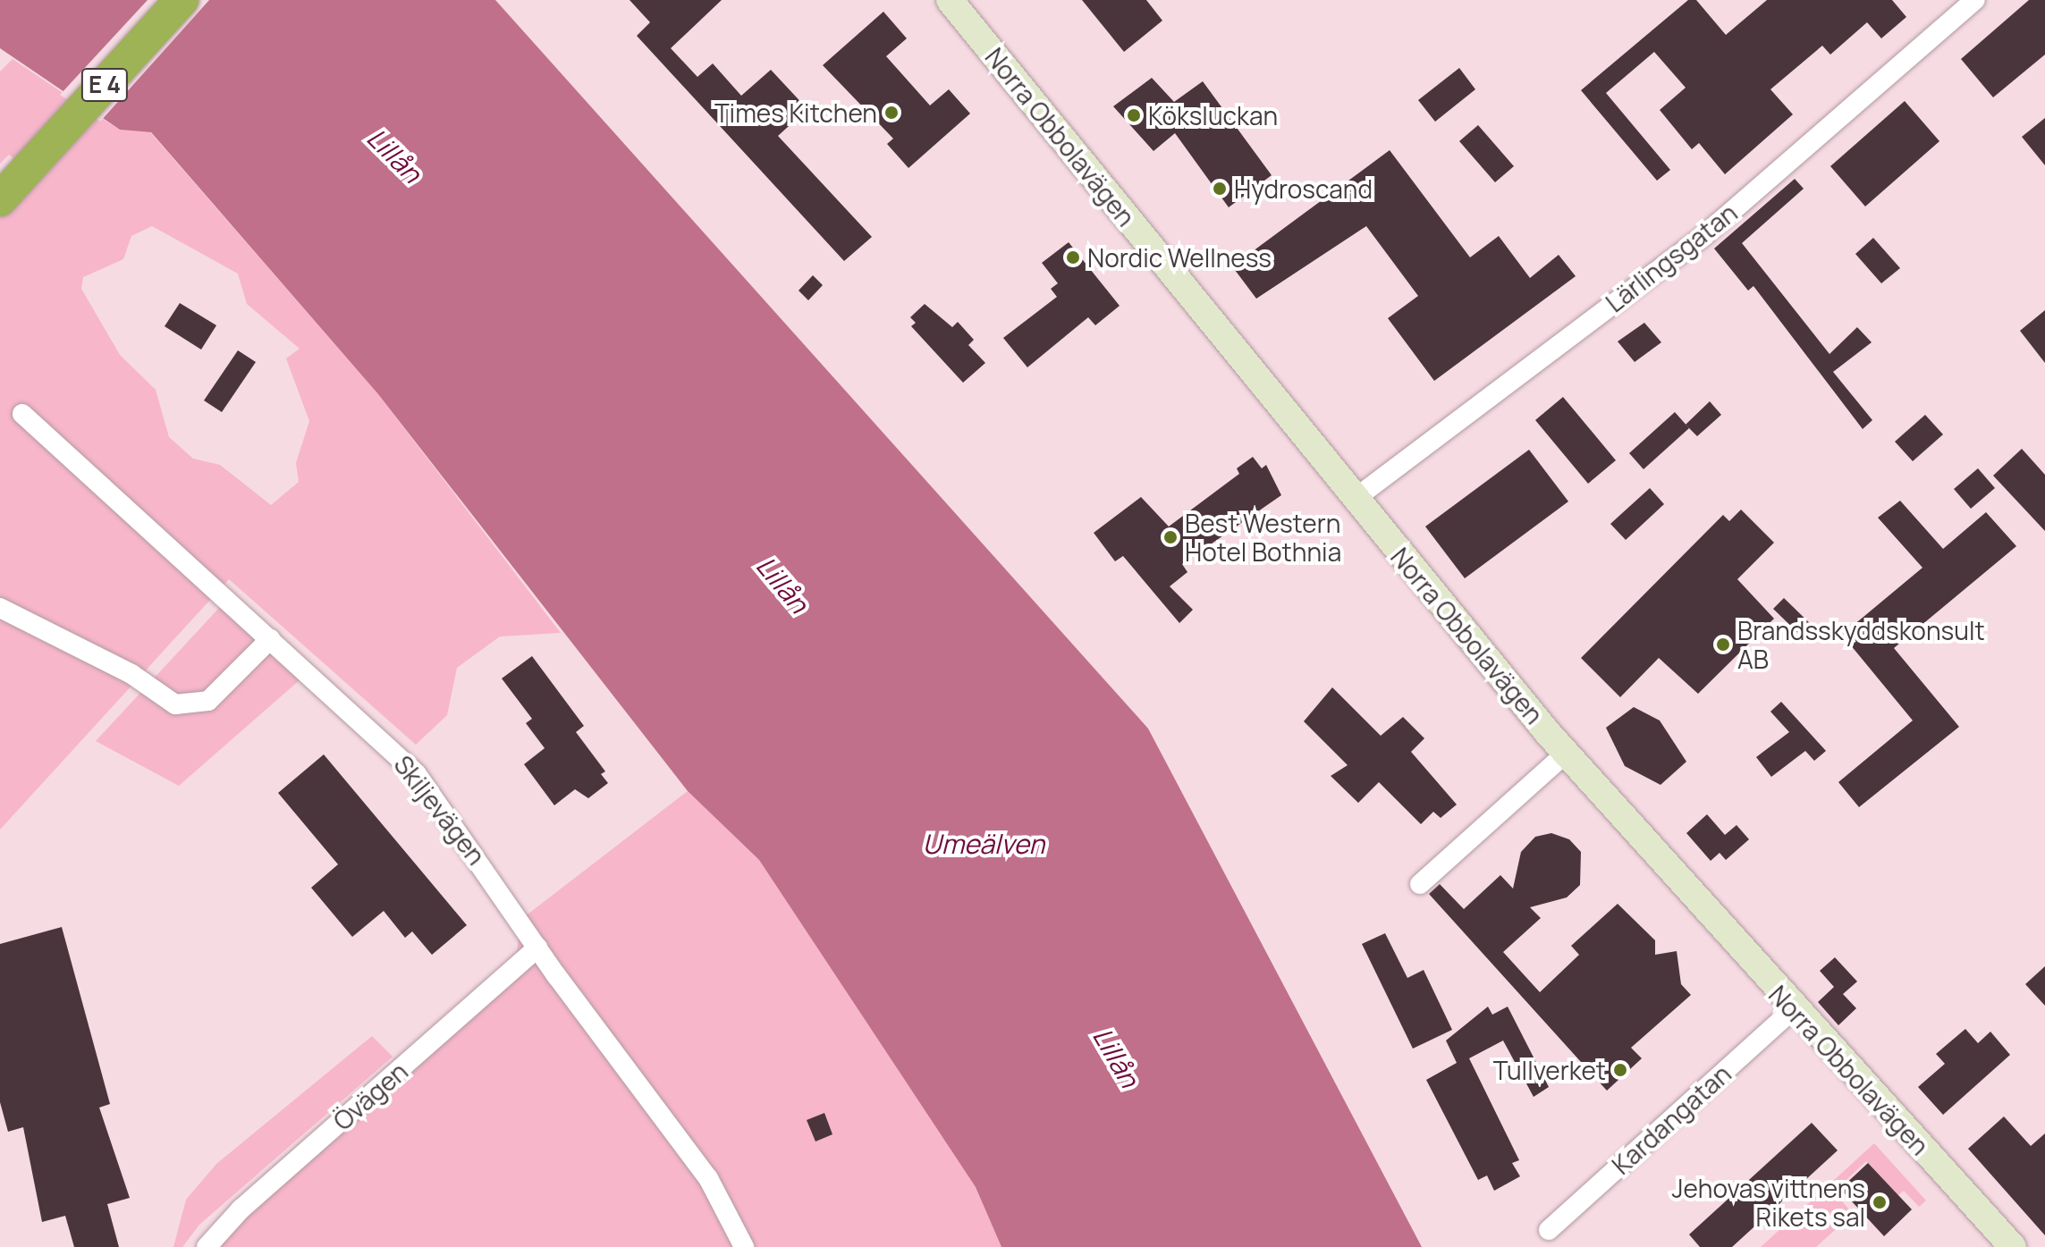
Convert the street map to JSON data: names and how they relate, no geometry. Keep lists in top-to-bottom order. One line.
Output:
{"streets":{"highway":["E 4"],"street":["Norra Obbolavägen","Lärlingsgatan","Skiljevägen","Övägen","Kardangatan"]},"crossings":[["Norra Obbolavägen","Lärlingsgatan"],["Norra Obbolavägen","Kardangatan"],["Skiljevägen","Övägen"]],"water":["Lillån","Umeälven"],"places":["Times Kitchen","Köksluckan","Hydroscand","Nordic Wellness","Best Western Hotel Bothnia","Brandsskyddskonsult AB","Tullverket","Jehovas vittnens Rikets sal"]}
